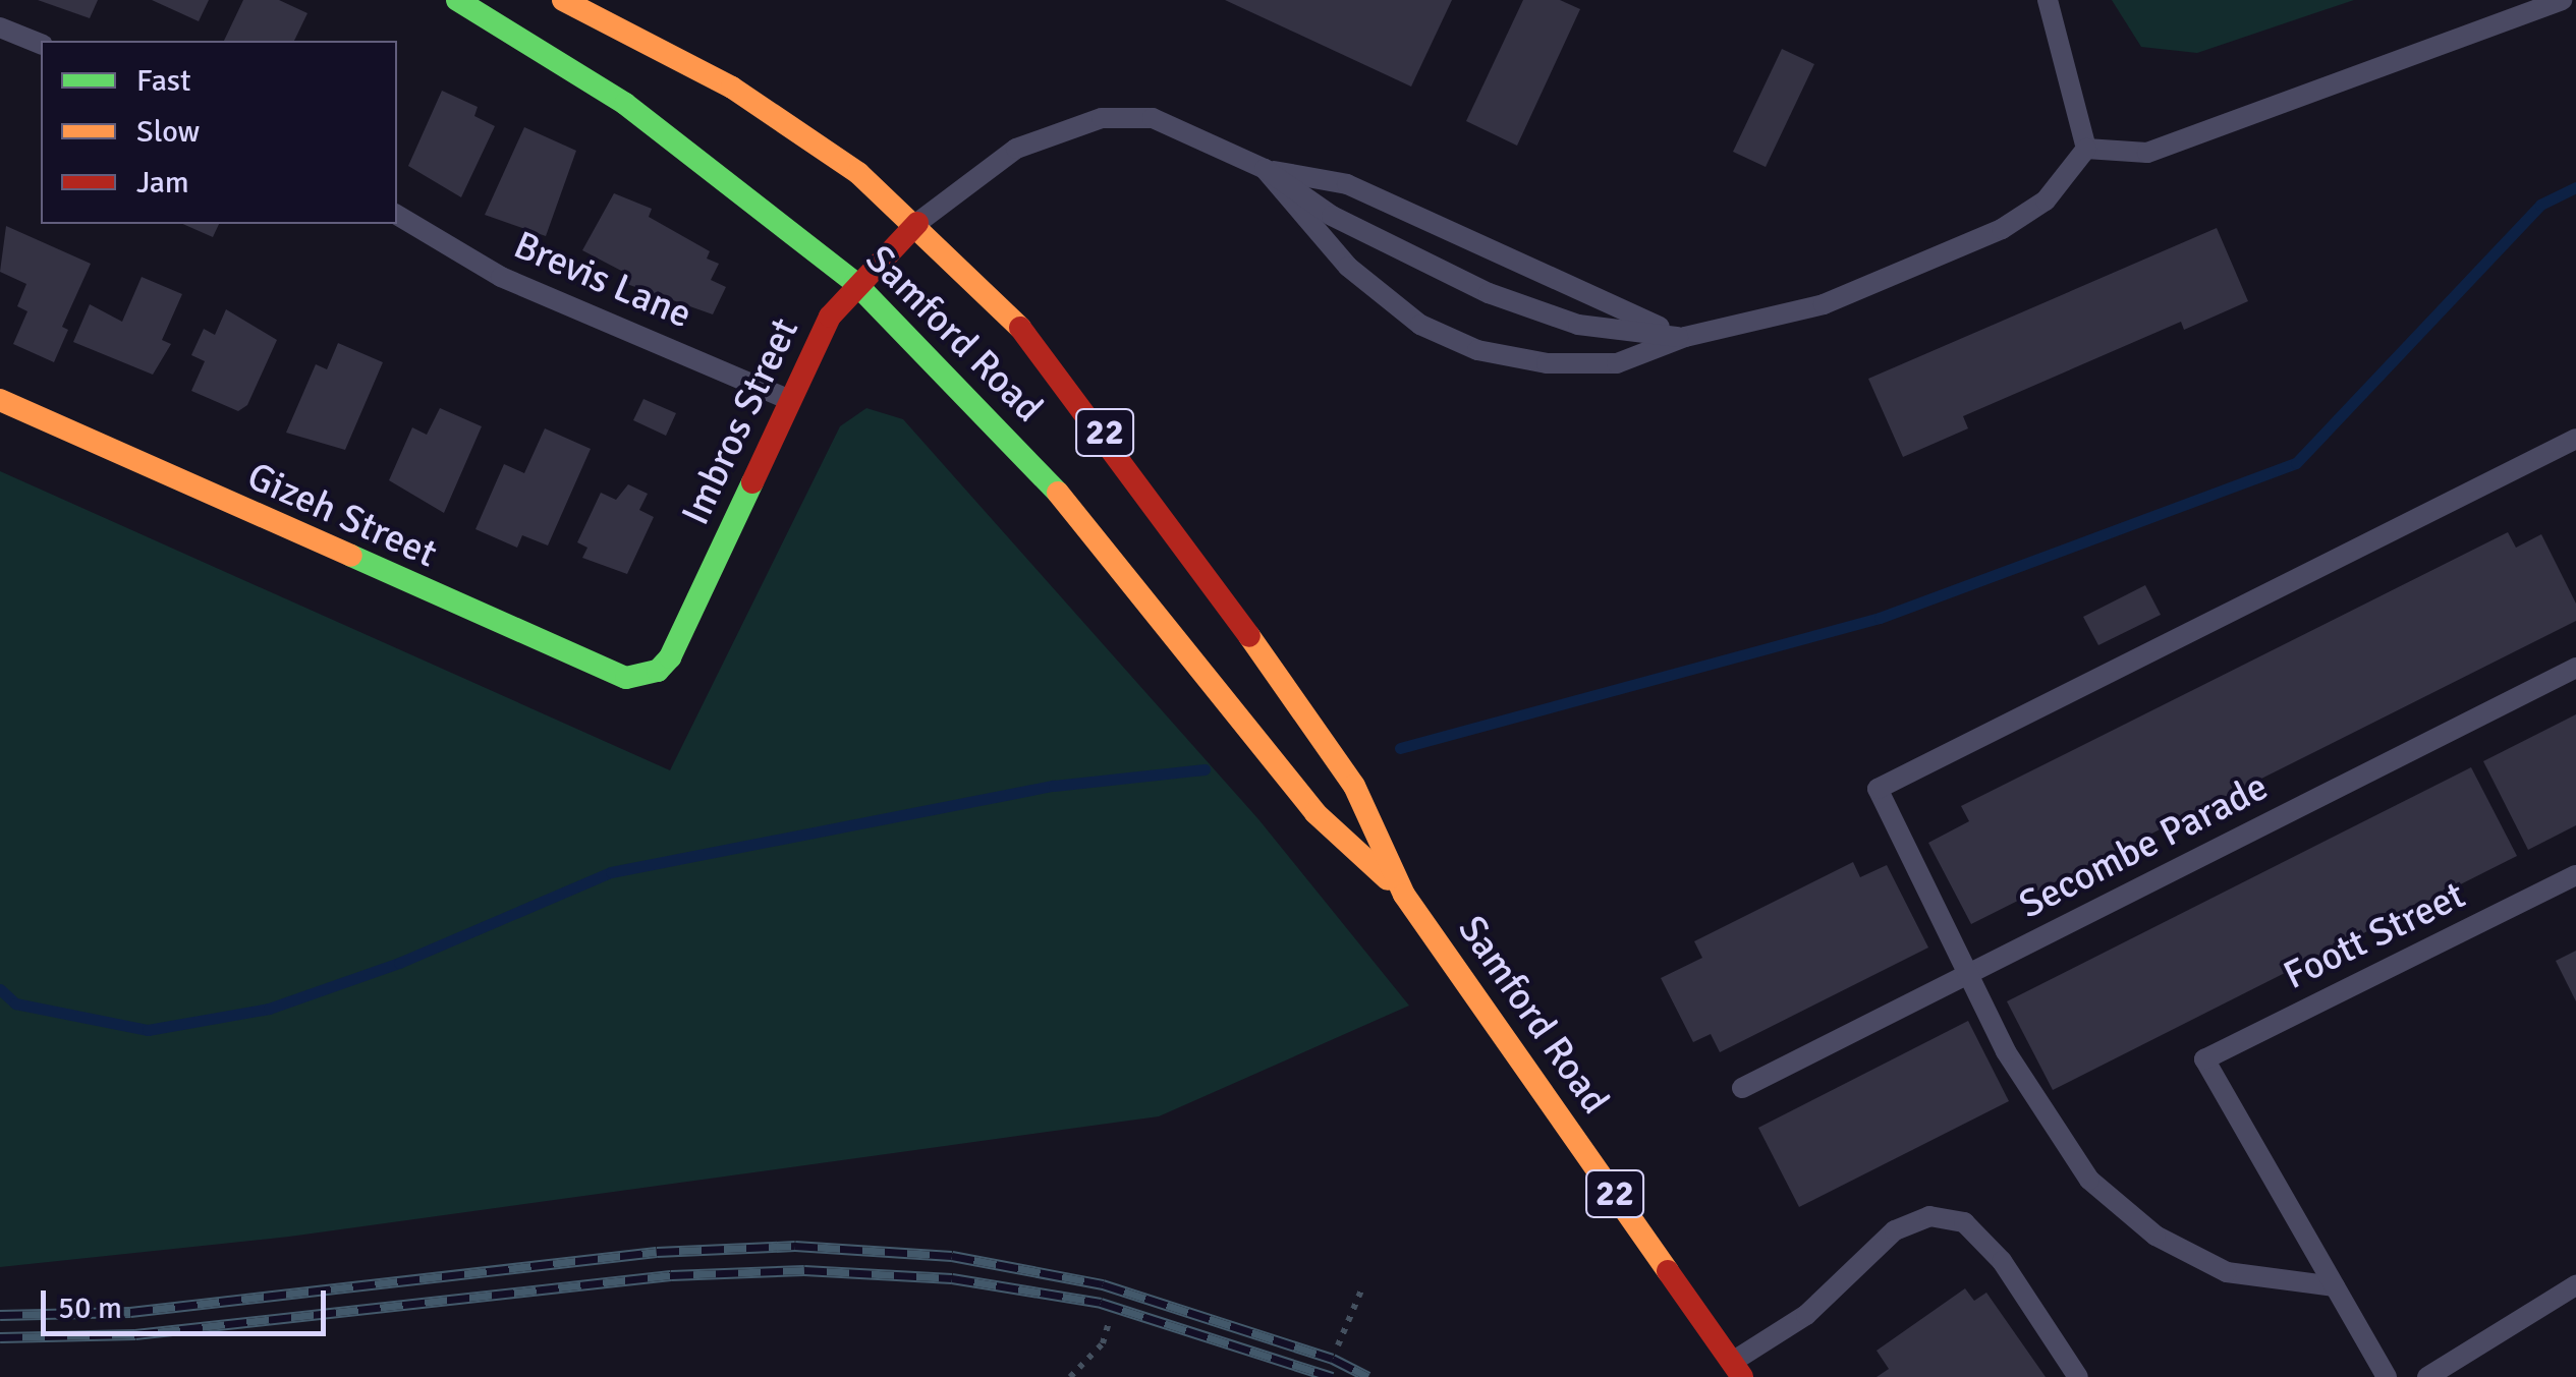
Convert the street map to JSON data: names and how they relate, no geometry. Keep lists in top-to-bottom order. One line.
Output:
{"streets":{"main road":["Samford Road","Imbros Street","22","Gizeh Street"],"lane":["Brevis Lane","Secombe Parade","Foott Street"]},"crossings":[["Brevis Lane","Imbros Street"],["Samford Road","Imbros Street"],["Imbros Street","Gizeh Street"]],"legend":["Fast","Slow","Jam"],"scale_bar":"50 m"}
